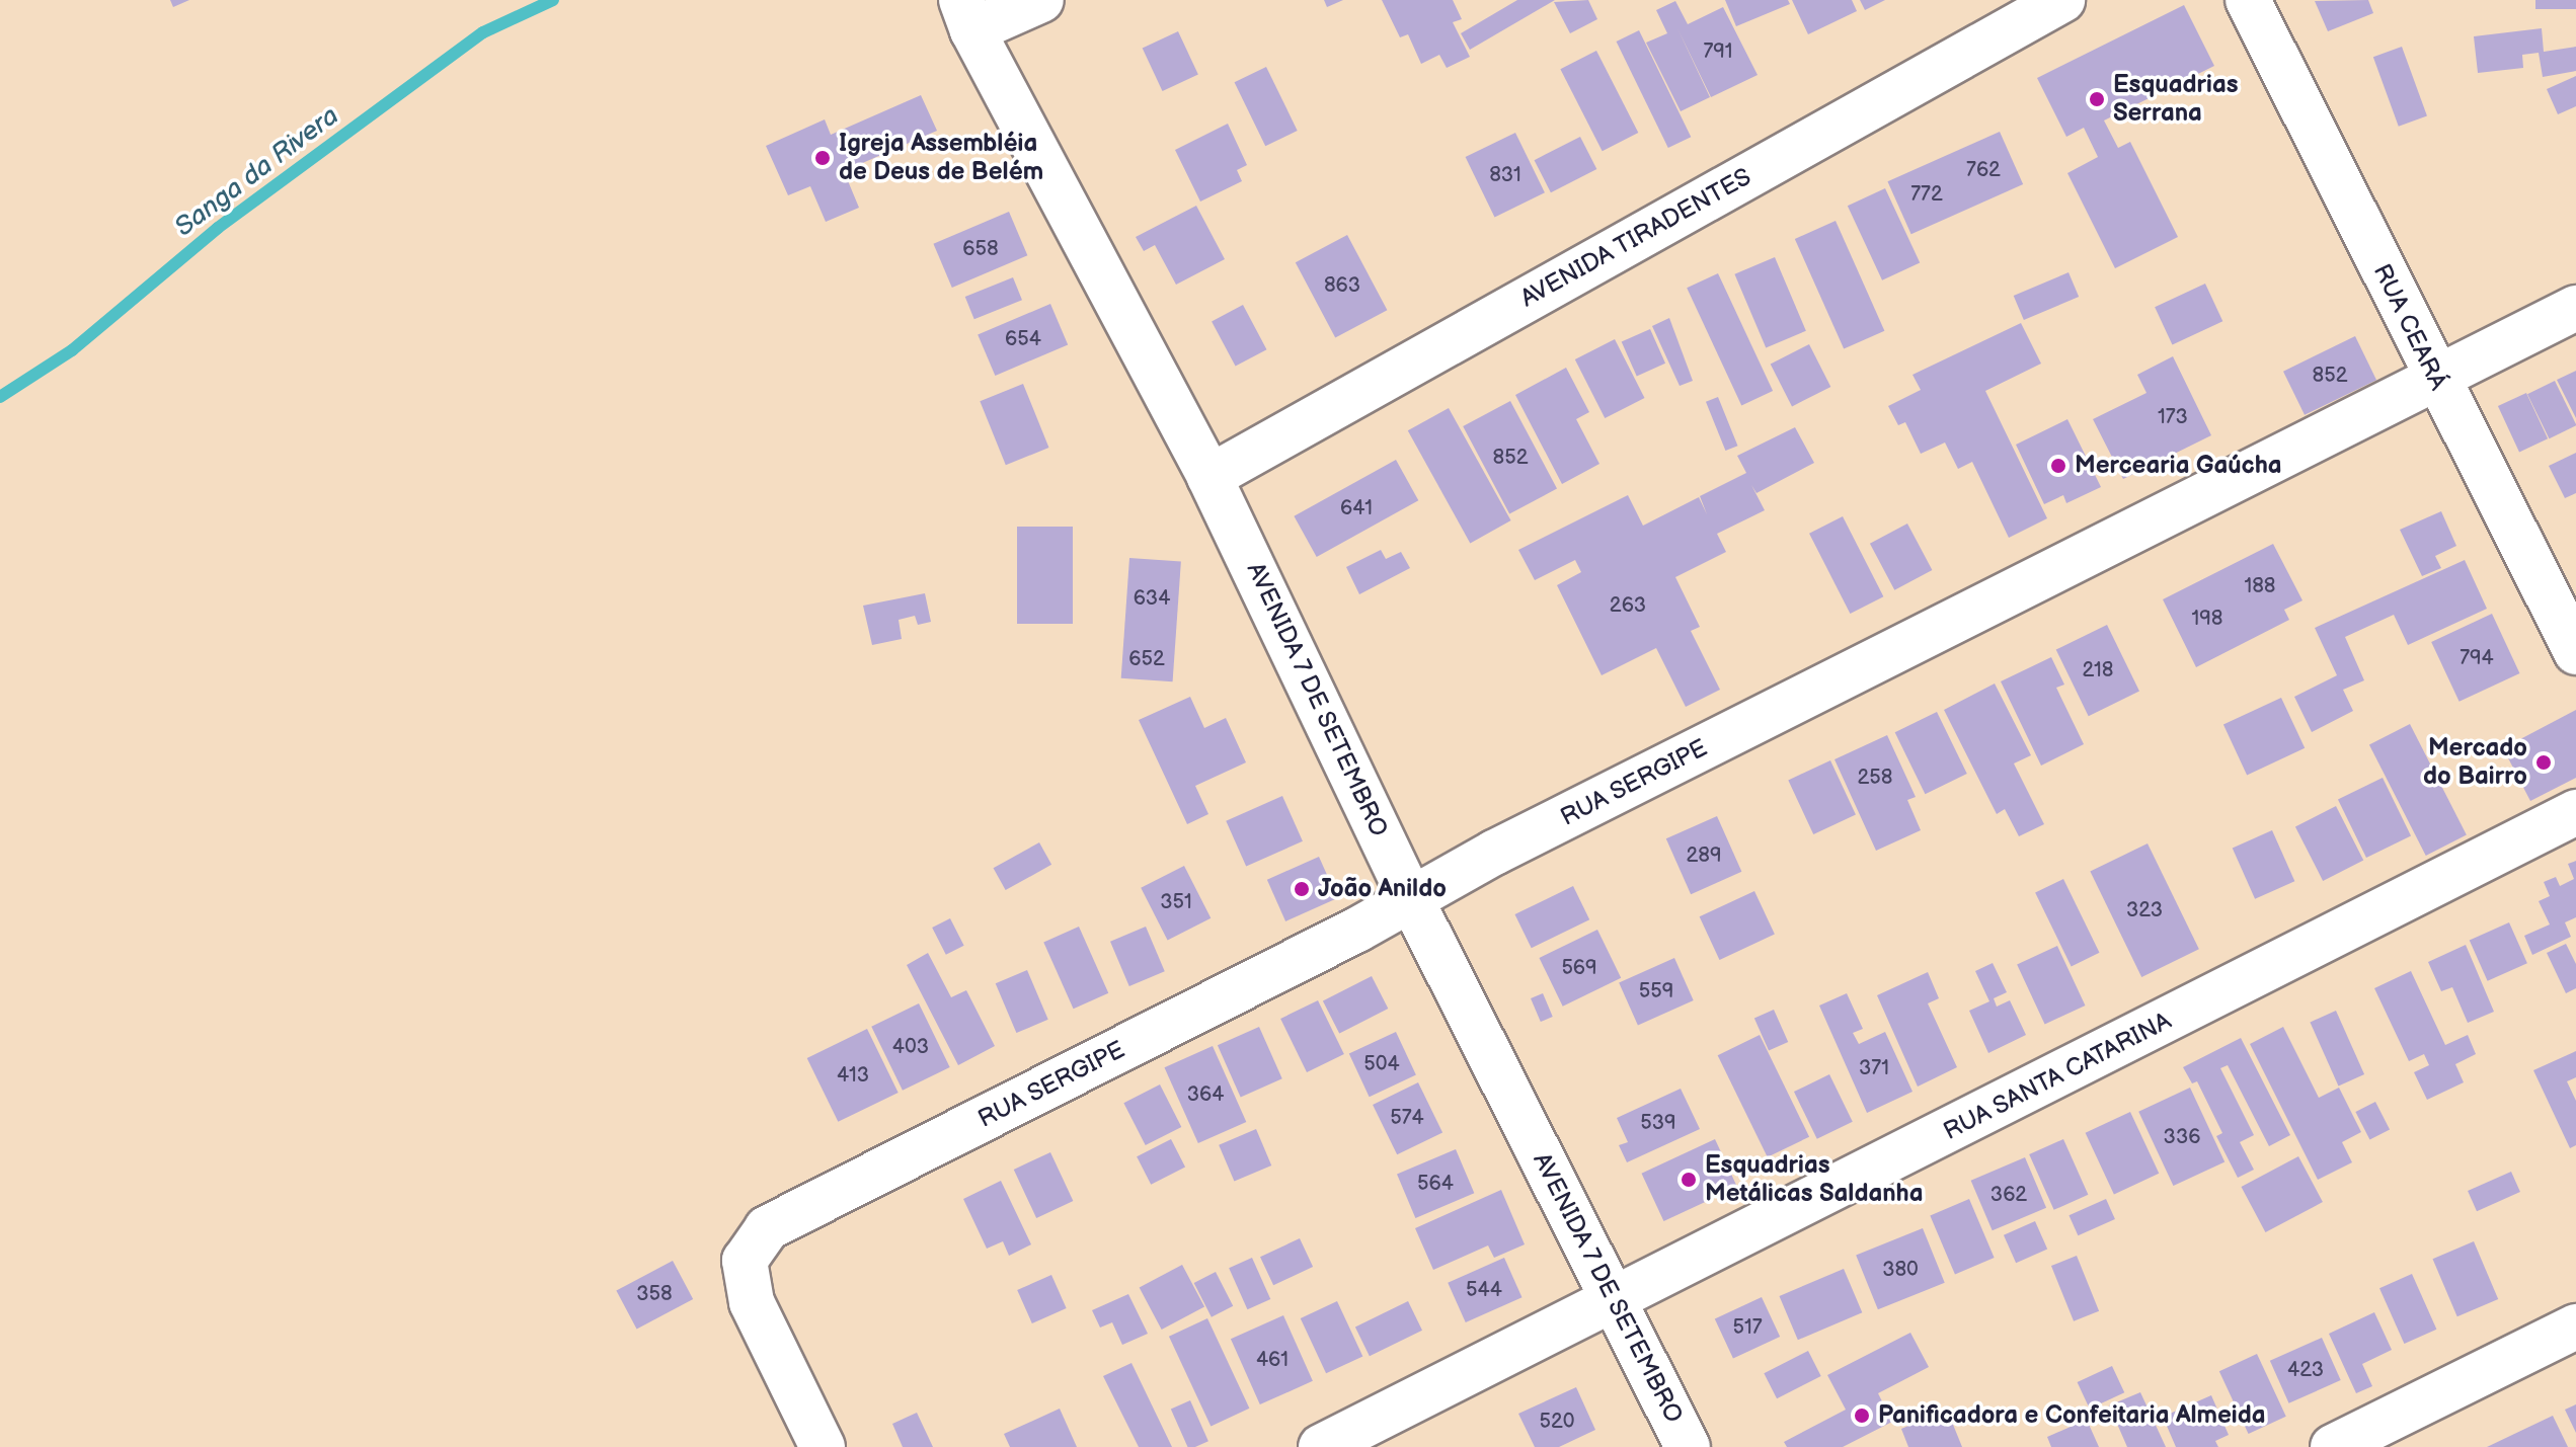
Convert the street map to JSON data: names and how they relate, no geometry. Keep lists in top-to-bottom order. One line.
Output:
{"streets":{"street":["AVENIDA TIRADENTES","RUA CEARÁ","AVENIDA 7 DE SETEMBRO","RUA SERGIPE","RUA SANTA CATARINA"]},"crossings":[["AVENIDA TIRADENTES","AVENIDA 7 DE SETEMBRO"],["RUA CEARÁ","RUA SERGIPE"],["AVENIDA 7 DE SETEMBRO","RUA SERGIPE"],["AVENIDA 7 DE SETEMBRO","RUA SANTA CATARINA"]],"water":["Sanga da Rivera"],"places":["Esquadrias Serrana","Igreja Assembléia de Deus de Belém","Mercearia Gaúcha","Mercado do Bairro","João Anildo","Esquadrias Metálicas Saldanha","Panificadora e Confeitaria Almeida"],"house_numbers":["791","762","831","772","658","863","654","852","173","852","641","188","634","263","198","794","652","218","258","289","351","323","569","559","403","504","371","413","364","574","539","336","564","362","380","544","358","517","461","423","520"]}
